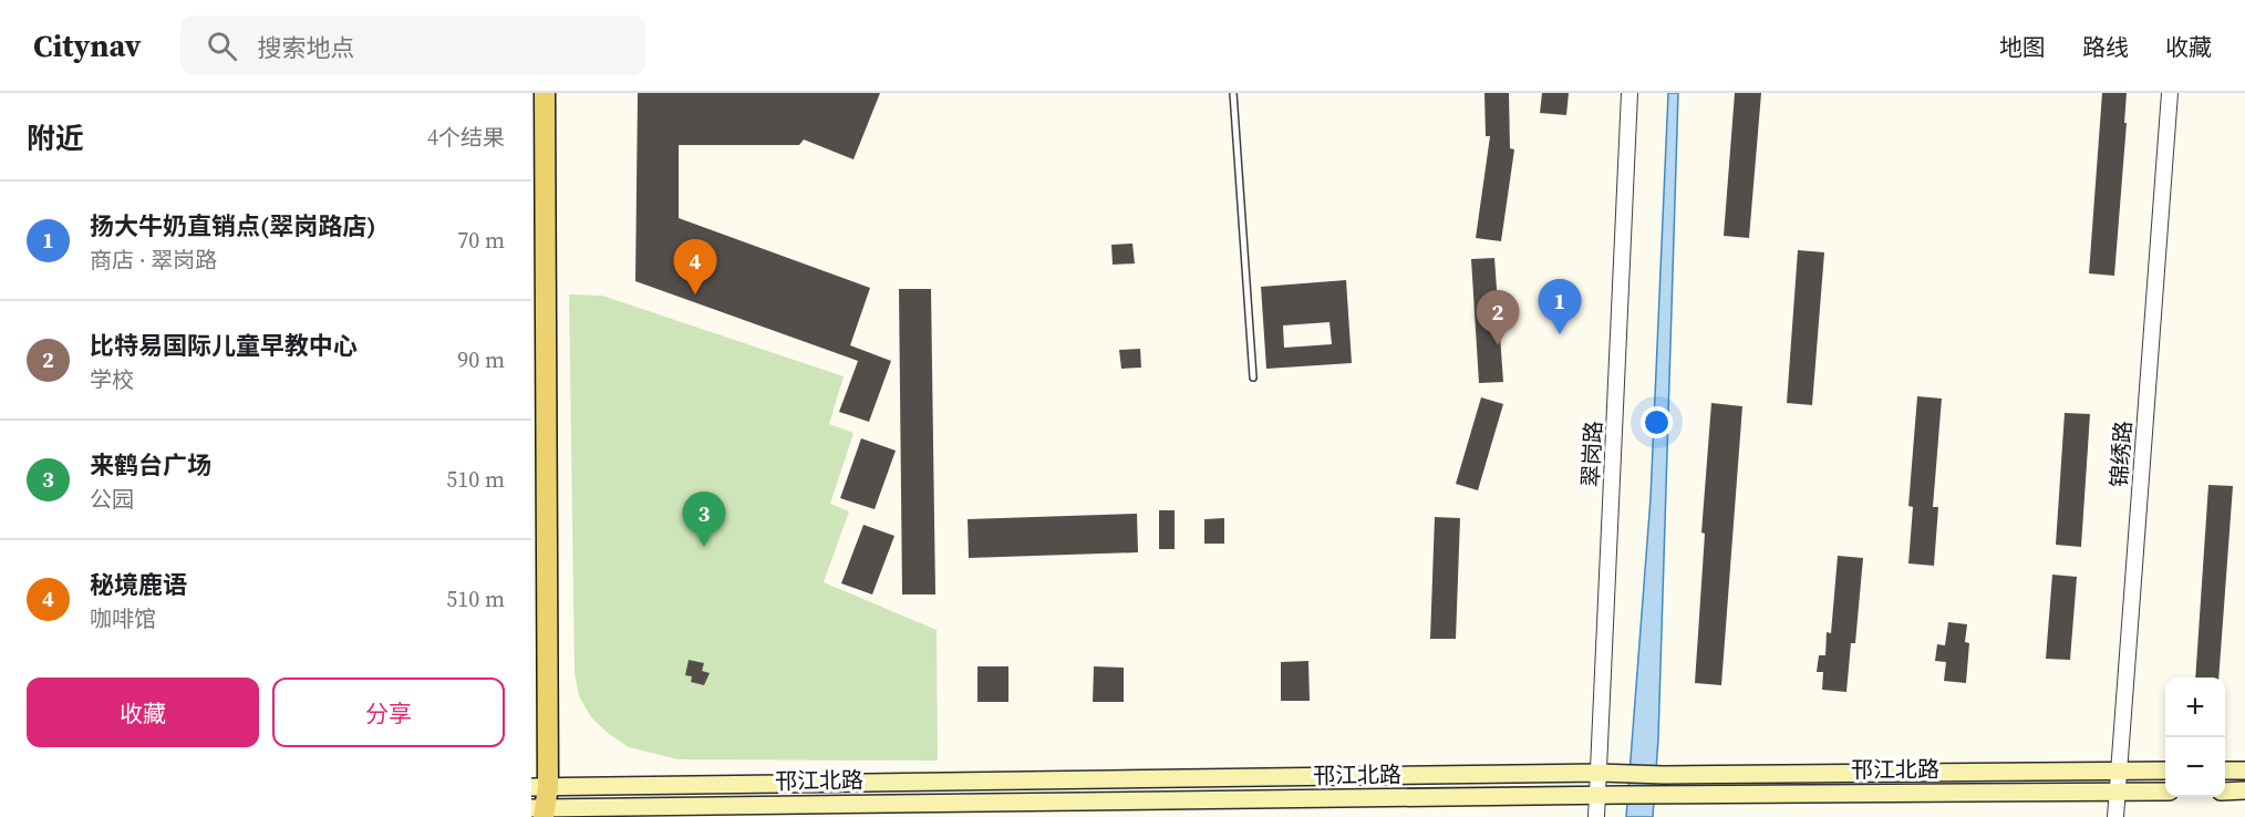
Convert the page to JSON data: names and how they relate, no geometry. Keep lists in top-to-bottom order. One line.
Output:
{"streets":{"main road":["邗江北路"],"street":["翠岗路","锦绣路"]},"crossings":[["翠岗路","邗江北路"],["锦绣路","邗江北路"]],"page":{"header":"Citynav","search":"搜索地点","nav":["地图","路线","收藏"],"heading":["附近","4个结果"],"list":[{"mark":"1","name":"扬大牛奶直销点(翠岗路店)","note":"商店 · 翠岗路","value":"70 m"},{"mark":"2","name":"比特易国际儿童早教中心","note":"学校","value":"90 m"},{"mark":"3","name":"来鹤台广场","note":"公园","value":"510 m"},{"mark":"4","name":"秘境鹿语","note":"咖啡馆","value":"510 m"}],"pins":["4","1","2","3"],"buttons":["收藏","分享"],"map_buttons":["+","−"]}}
